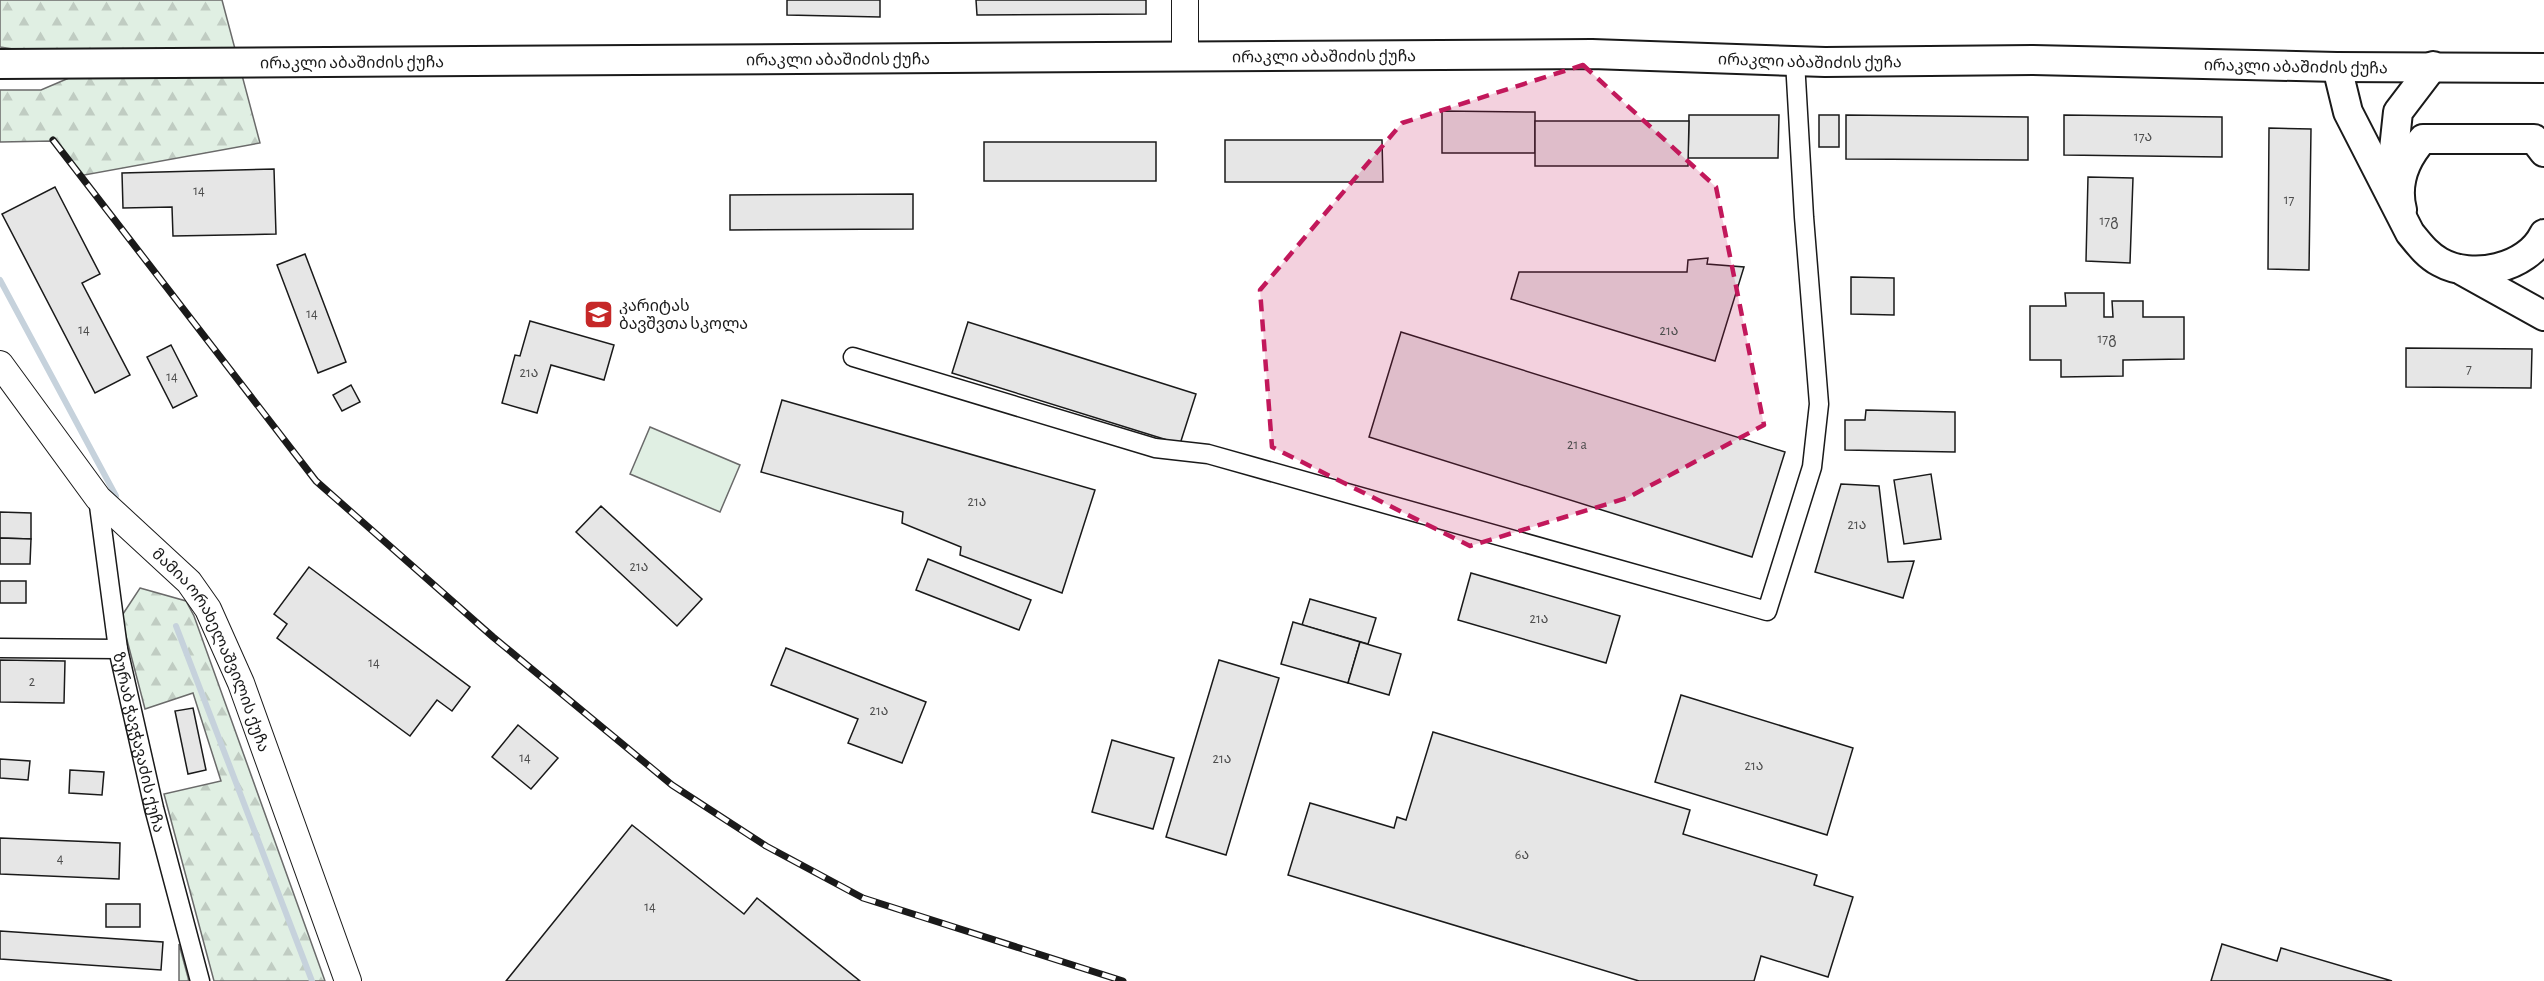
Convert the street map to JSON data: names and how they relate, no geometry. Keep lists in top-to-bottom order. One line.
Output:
{"streets":{"main road":["ირაკლი აბაშიძის ქუჩა"],"street":["მამია ორახელაშვილის ქუჩა","ზურაბ ჭავჭავაძის ქუჩა"]},"crossings":[["მამია ორახელაშვილის ქუჩა","ზურაბ ჭავჭავაძის ქუჩა"]],"places":{"school or university":["კარიტას ბავშვთა სკოლა"]},"house_numbers":["17ა","14","17","17გ","14","14","21ა","17გ","7","21ა","14","21 a","21ა","21ა","21ა","21ა","14","2","21ა","14","21ა","21ა","6ა","4","14"]}
